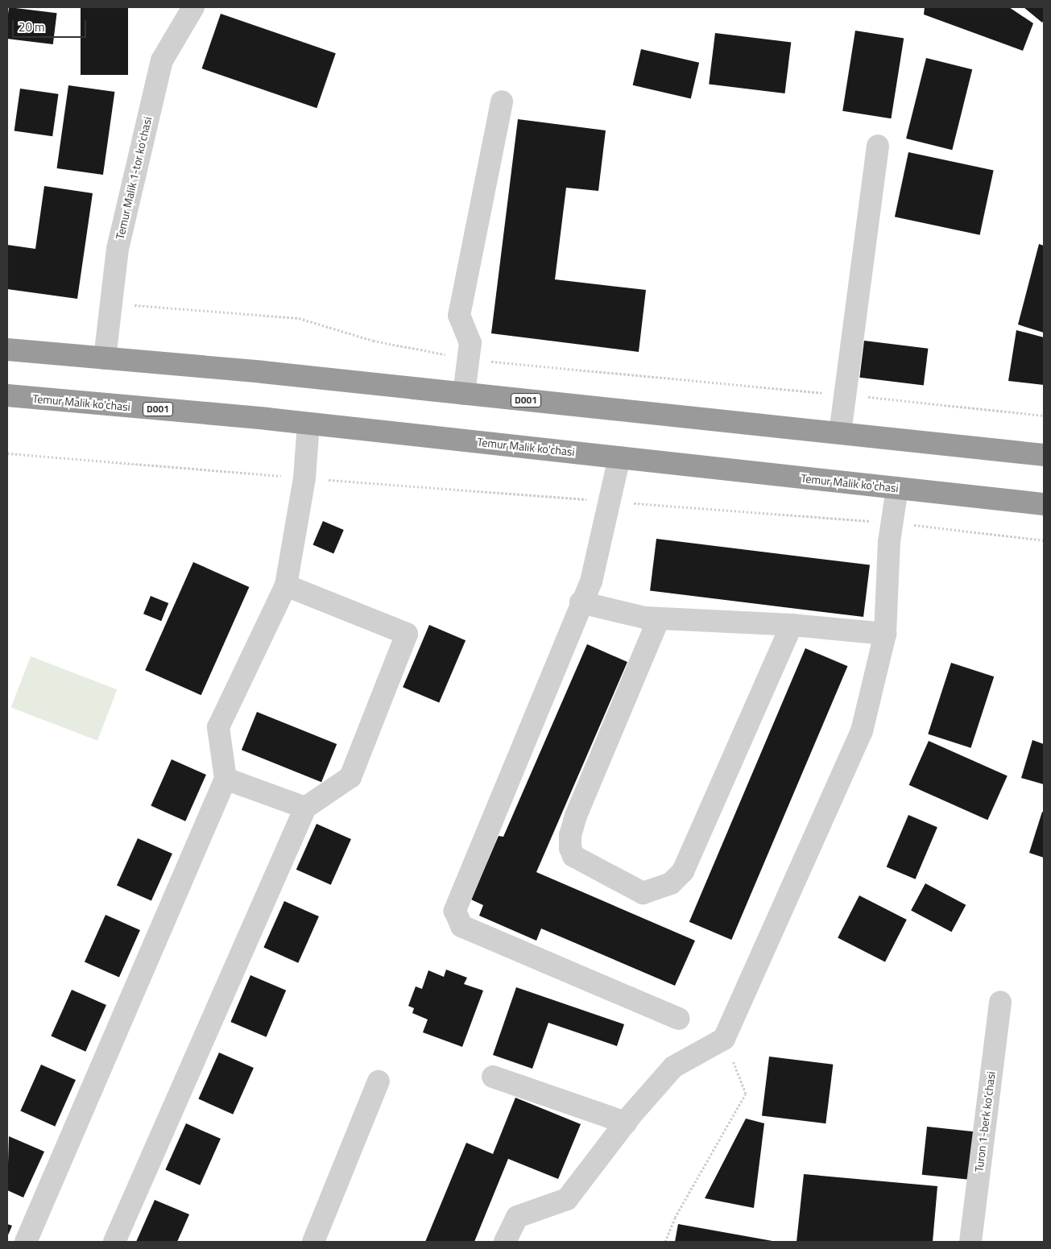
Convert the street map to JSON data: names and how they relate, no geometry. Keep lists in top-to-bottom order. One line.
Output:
{"streets":{"highway":["D001","Temur Malik ko'chasi"],"street":["Temur Malik 1-tor ko'chasi","Turon 1-berk ko'chasi"]},"crossings":[["Temur Malik 1-tor ko'chasi","D001"]],"scale_bar":"20 m"}
